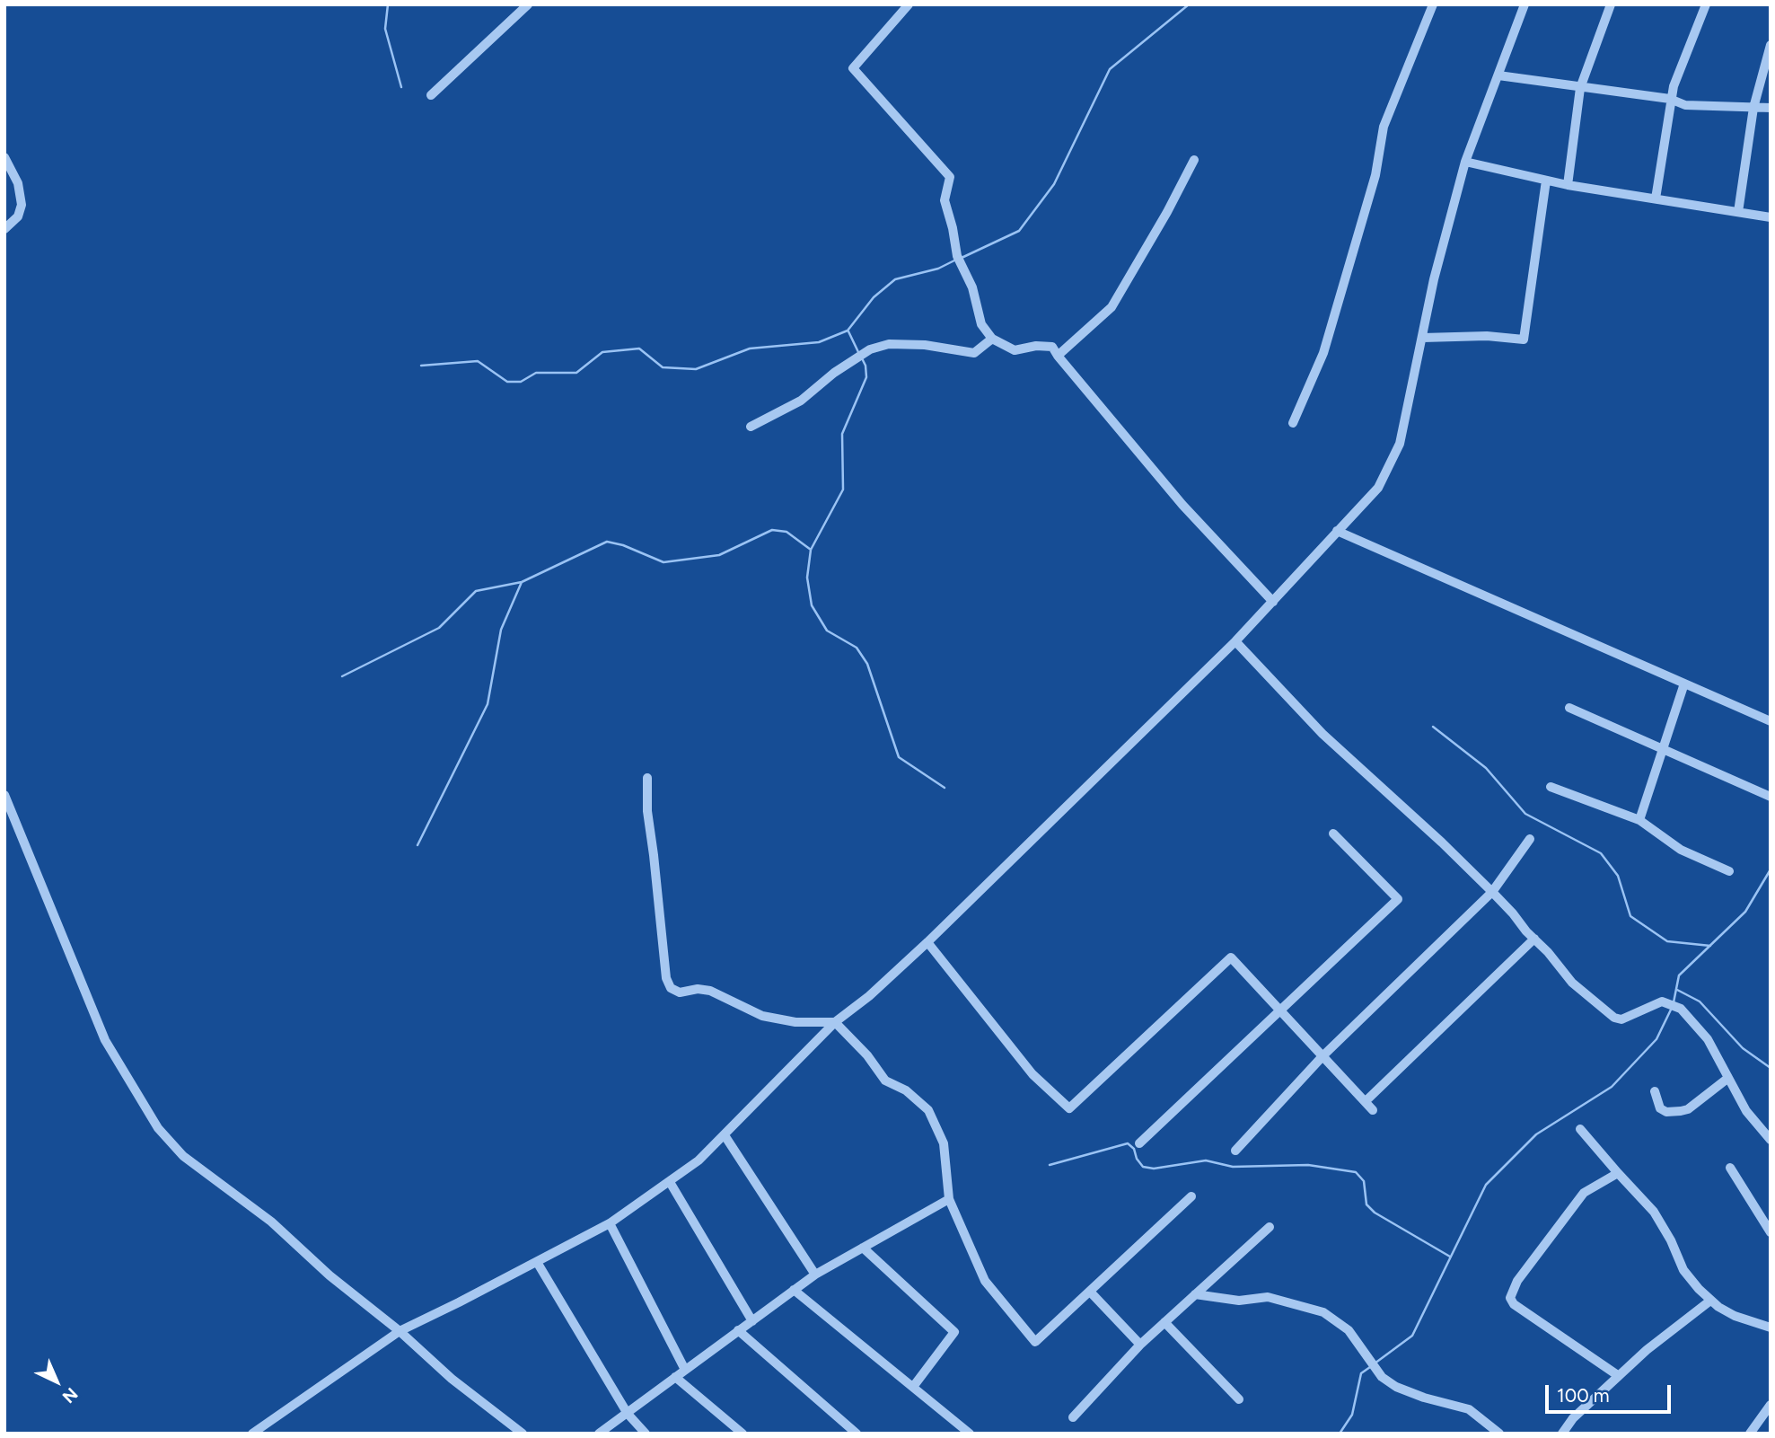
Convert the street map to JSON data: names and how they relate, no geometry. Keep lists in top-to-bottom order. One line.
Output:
{"scale_bar":"100 m","north":"bottom right"}
